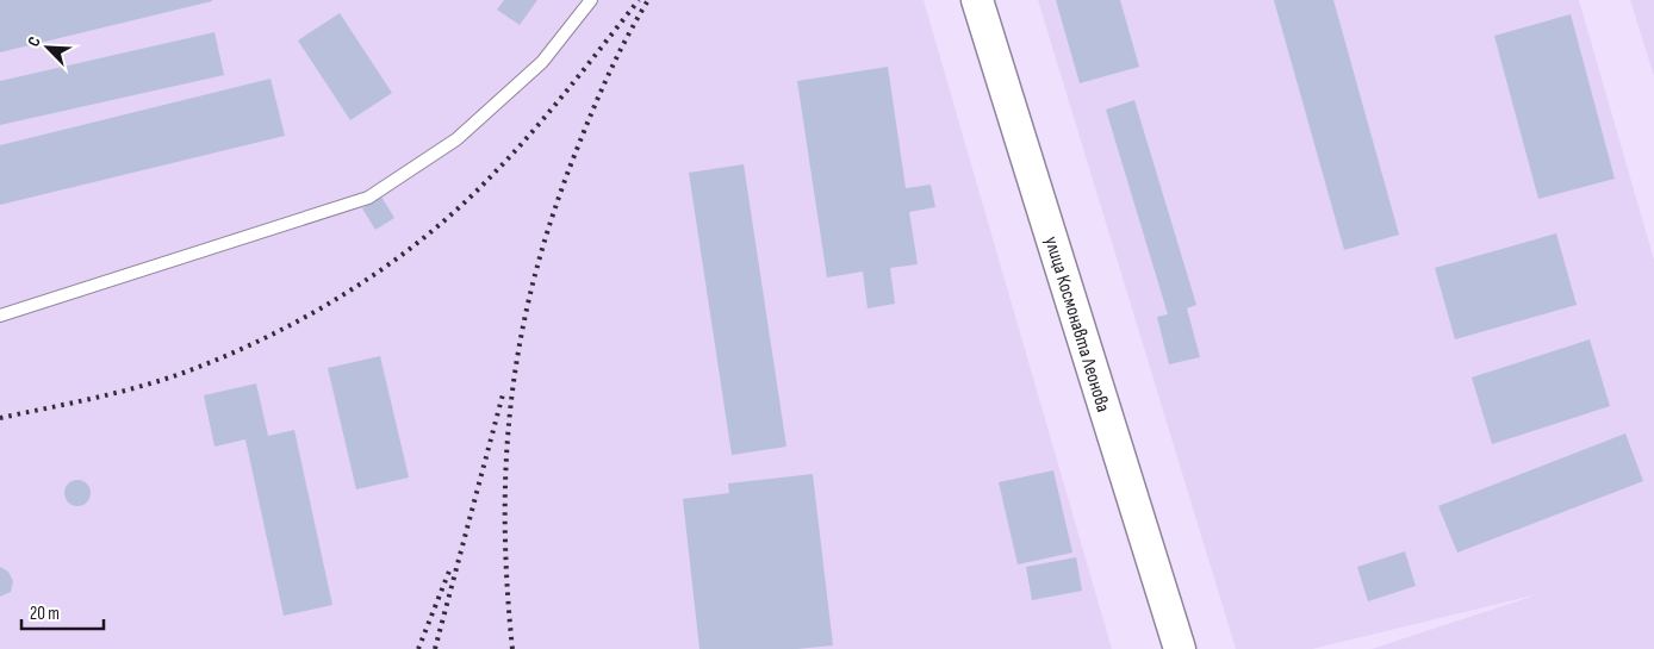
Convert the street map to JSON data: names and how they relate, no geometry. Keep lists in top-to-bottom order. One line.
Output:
{"streets":{"street":["улица Космонавта Леонова"]},"scale_bar":"20 m","north":"top left"}
